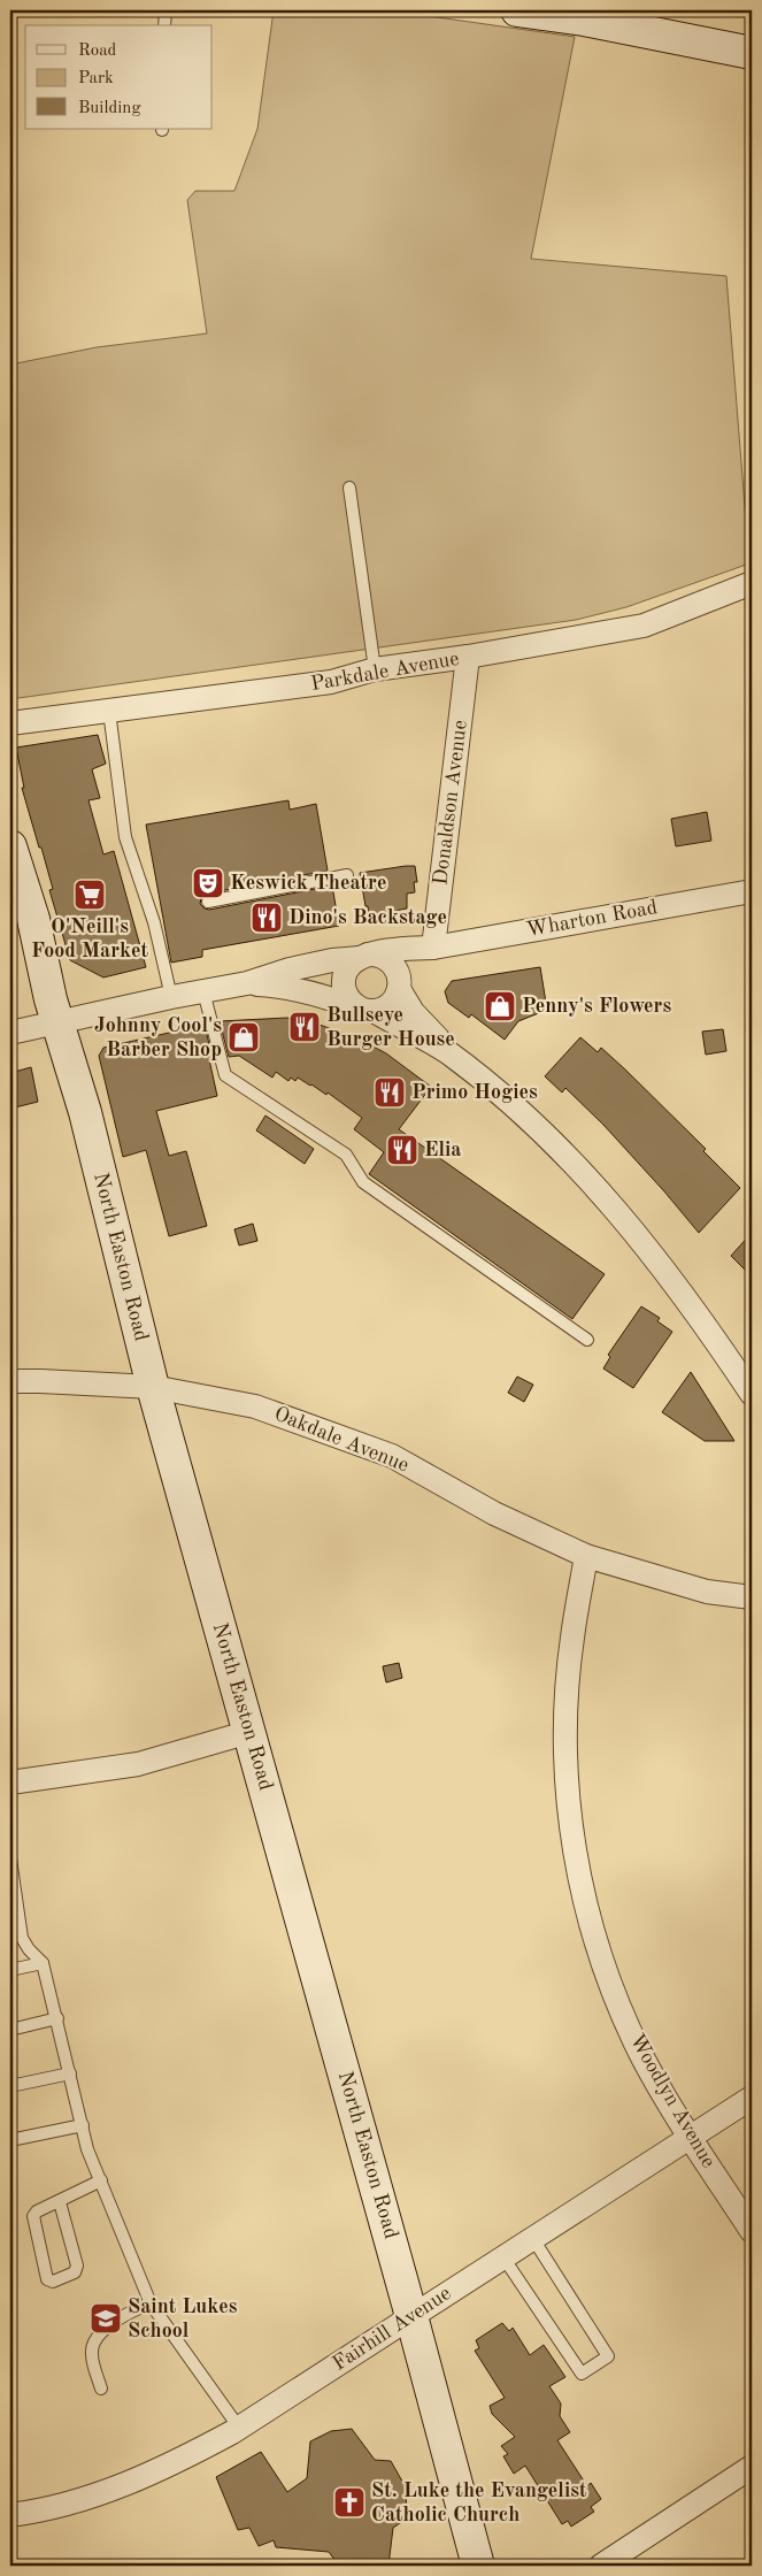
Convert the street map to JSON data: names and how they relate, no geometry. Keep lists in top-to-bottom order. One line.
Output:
{"streets":{"main road":["North Easton Road"],"street":["Parkdale Avenue","Donaldson Avenue","Wharton Road","Oakdale Avenue","Woodlyn Avenue","Fairhill Avenue"]},"crossings":[["Parkdale Avenue","Donaldson Avenue"],["Donaldson Avenue","Wharton Road"],["North Easton Road","Oakdale Avenue"],["North Easton Road","Fairhill Avenue"],["Oakdale Avenue","Woodlyn Avenue"],["Woodlyn Avenue","Fairhill Avenue"]],"places":{"theatre":["Keswick Theatre"],"supermarket":["O'Neill's Food Market"],"restaurant":["Dino's Backstage","Bullseye Burger House","Primo Hogies","Elia"],"shop":["Penny's Flowers","Johnny Cool's Barber Shop"],"school or university":["Saint Lukes School"],"church":["St. Luke the Evangelist Catholic Church"]},"legend":["Road","Park","Building"]}
